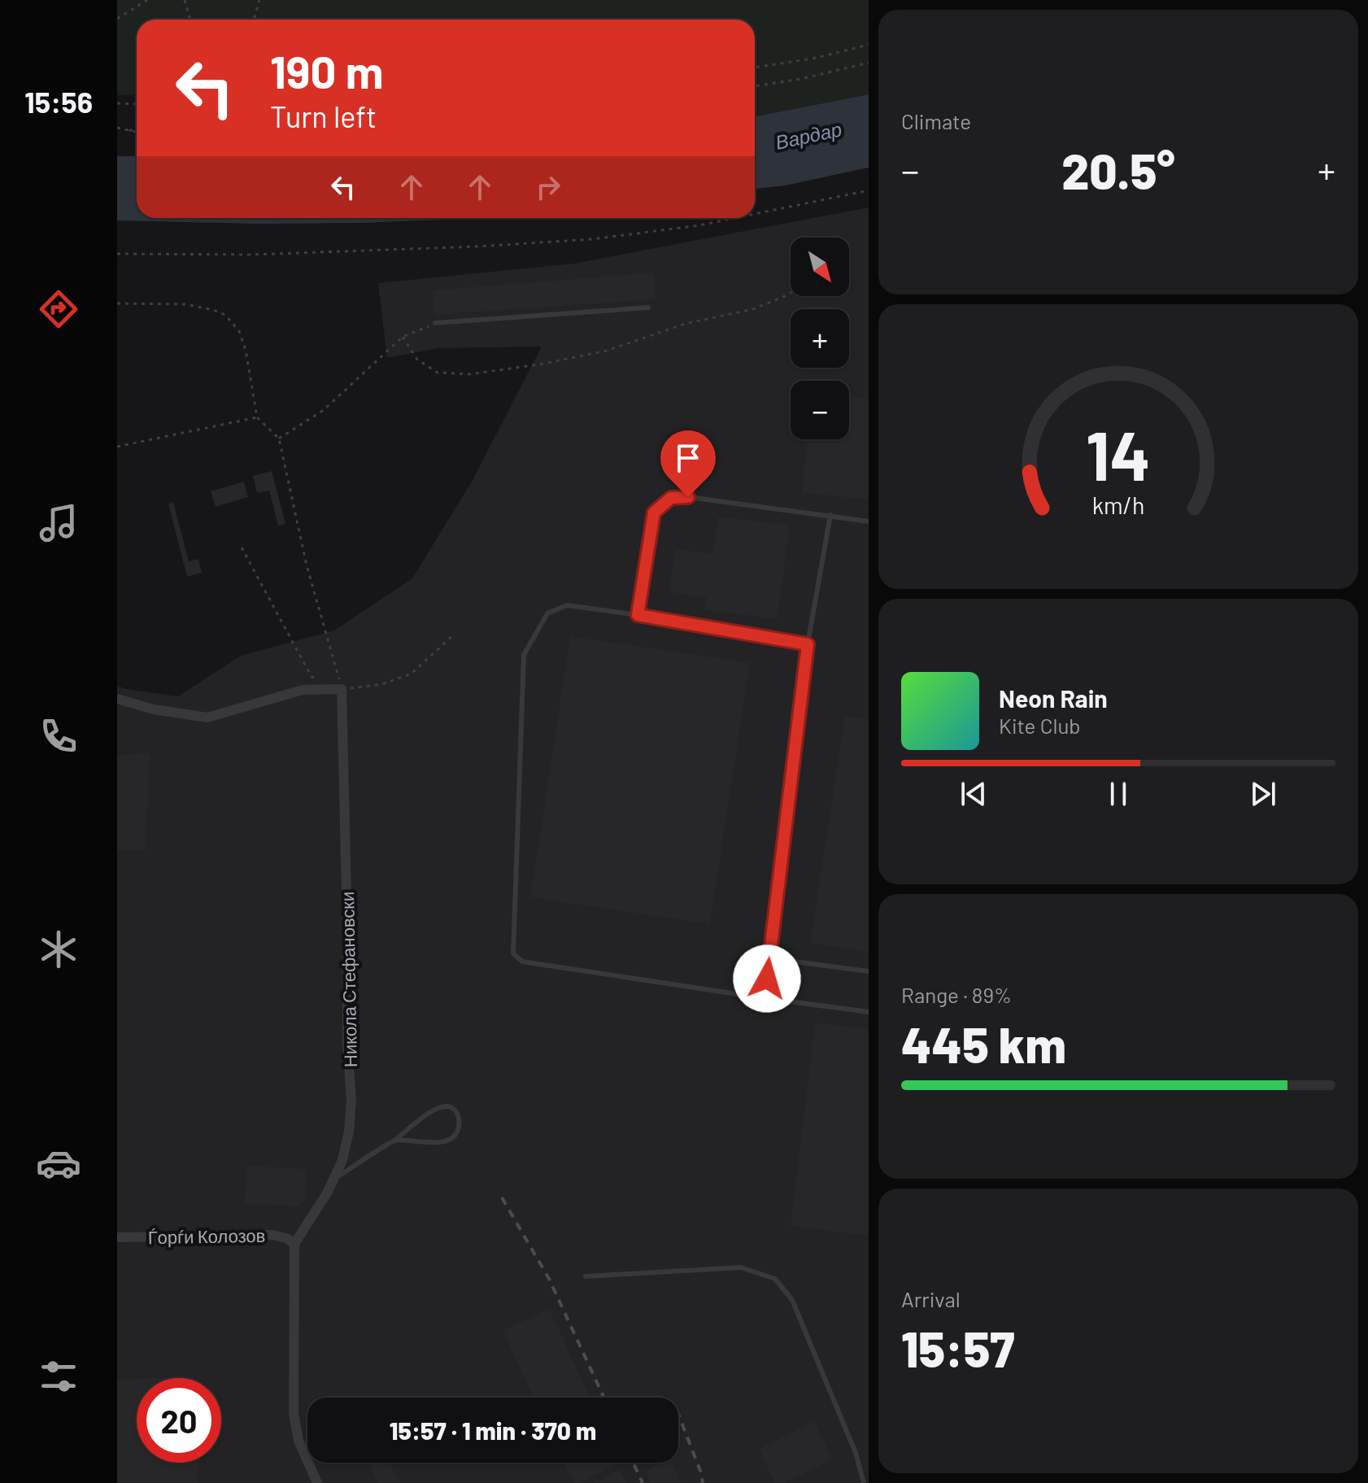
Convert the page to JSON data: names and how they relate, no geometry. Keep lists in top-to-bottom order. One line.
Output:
{"streets":{"street":["Никола Стефановски","Ѓорѓи Колозов"]},"crossings":[["Никола Стефановски","Ѓорѓи Колозов"]],"water":["Вардар"],"north":"bottom right","page":{"tabs":"15:56","tile":["Climate",["Range · 89%","445 km"],["Arrival","15:57"]],"turn":["190 m","Turn left"],"heat":["−","20.5°","+"],"map_buttons":["+","−"],"song":["Neon Rain","Kite Club"],"limit":"20","trip":"15:57 · 1 min · 370 m","gauge":["14","km/h"]}}
